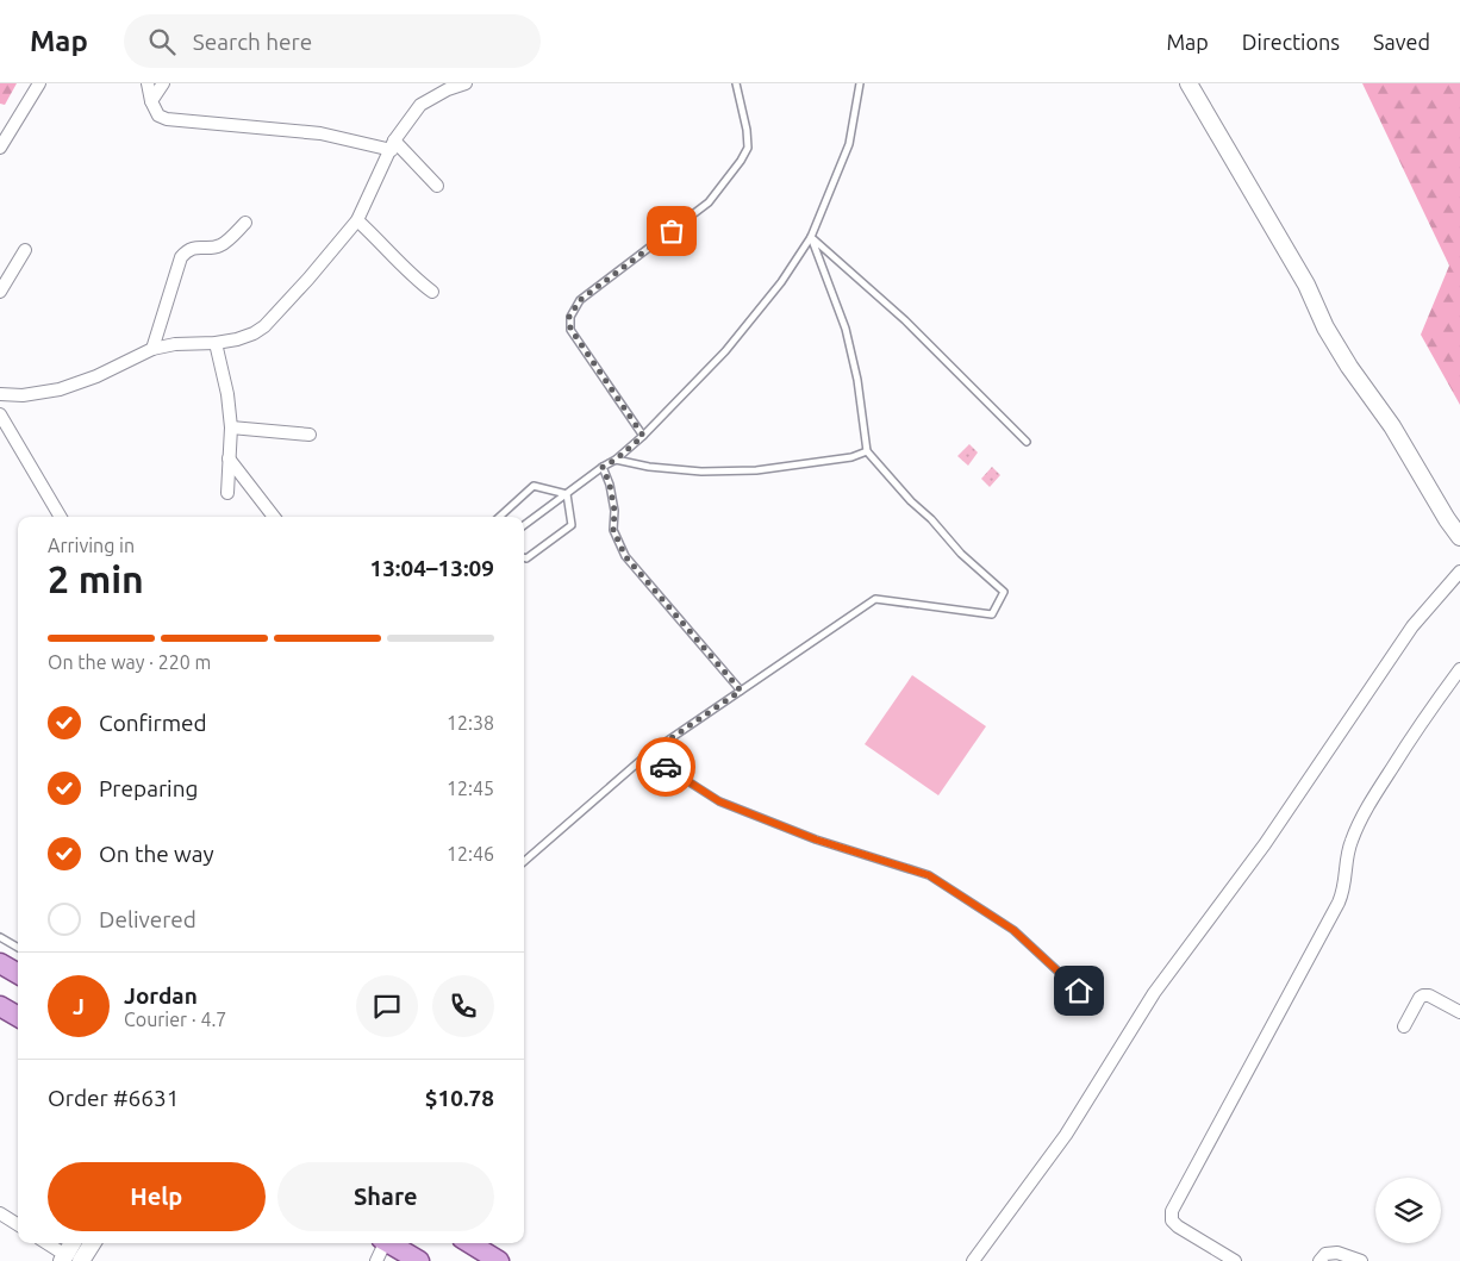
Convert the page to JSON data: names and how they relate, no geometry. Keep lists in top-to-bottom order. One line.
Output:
{"page":{"header":"Map","search":"Search here","nav":["Map","Directions","Saved"],"heading":["2 min","Arriving in","13:04–13:09"],"panel":["Jordan","Courier · 4.7","Order #6631","$10.78"],"bar":"On the way · 220 m","list":[["Confirmed","12:38"],["Preparing","12:45"],["On the way","12:46"],"Delivered"],"round":"J","buttons":["Help","Share"]}}
